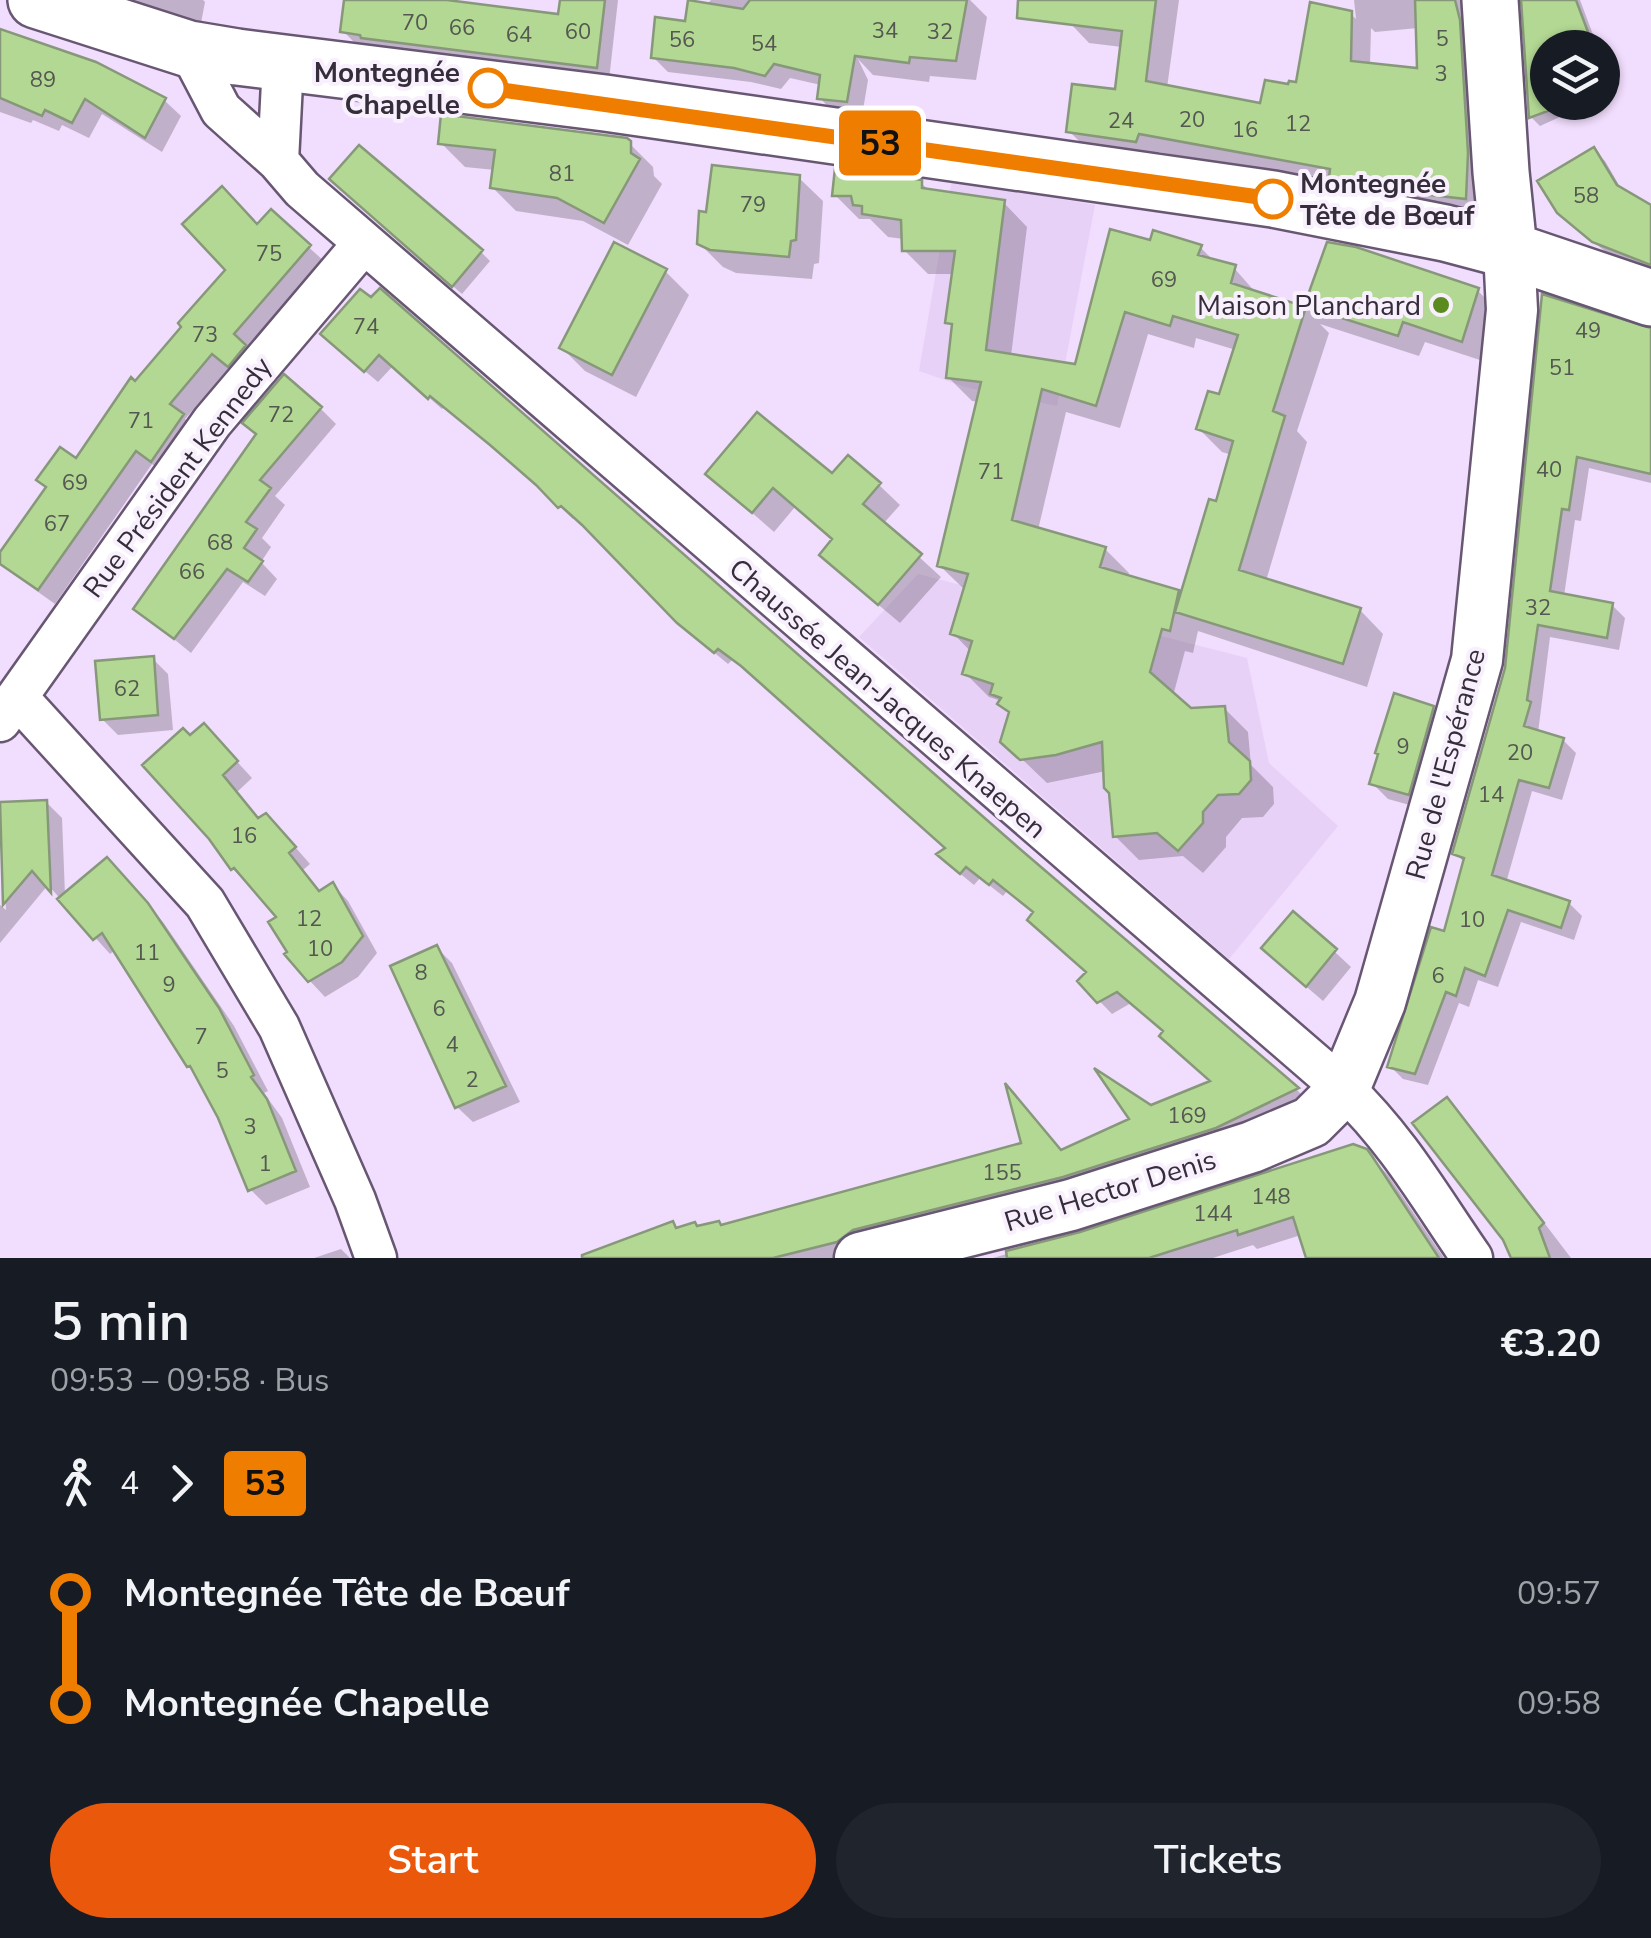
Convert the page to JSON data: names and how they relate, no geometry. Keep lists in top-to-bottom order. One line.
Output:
{"streets":{"street":["Rue Président Kennedy","Chaussée Jean-Jacques Knaepen","Rue de l'Espérance","Rue Hector Denis"]},"crossings":[["Rue Président Kennedy","Chaussée Jean-Jacques Knaepen"],["Chaussée Jean-Jacques Knaepen","Rue de l'Espérance"],["Chaussée Jean-Jacques Knaepen","Rue Hector Denis"],["Rue de l'Espérance","Rue Hector Denis"]],"places":["Montegnée Chapelle","Montegnée Tête de Bœuf","Maison Planchard"],"lines":["bus line 53"],"house_numbers":["70","66","34","60","32","64","5","56","54","3","89","20","24","12","16","81","58","79","75","69","74","49","73","51","72","71","40","71","69","67","68","66","32","62","9","20","14","16","12","10","10","11","8","6","9","6","7","4","5","2","169","3","1","155","148","144"],"page":{"on_map":"53","heading":["5 min","09:53 – 09:58 · Bus","€3.20"],"legs":["4","53"],"list":[{"name":"Montegnée Tête de Bœuf","value":"09:57"},{"name":"Montegnée Chapelle","value":"09:58"}],"buttons":["Start","Tickets"]}}
